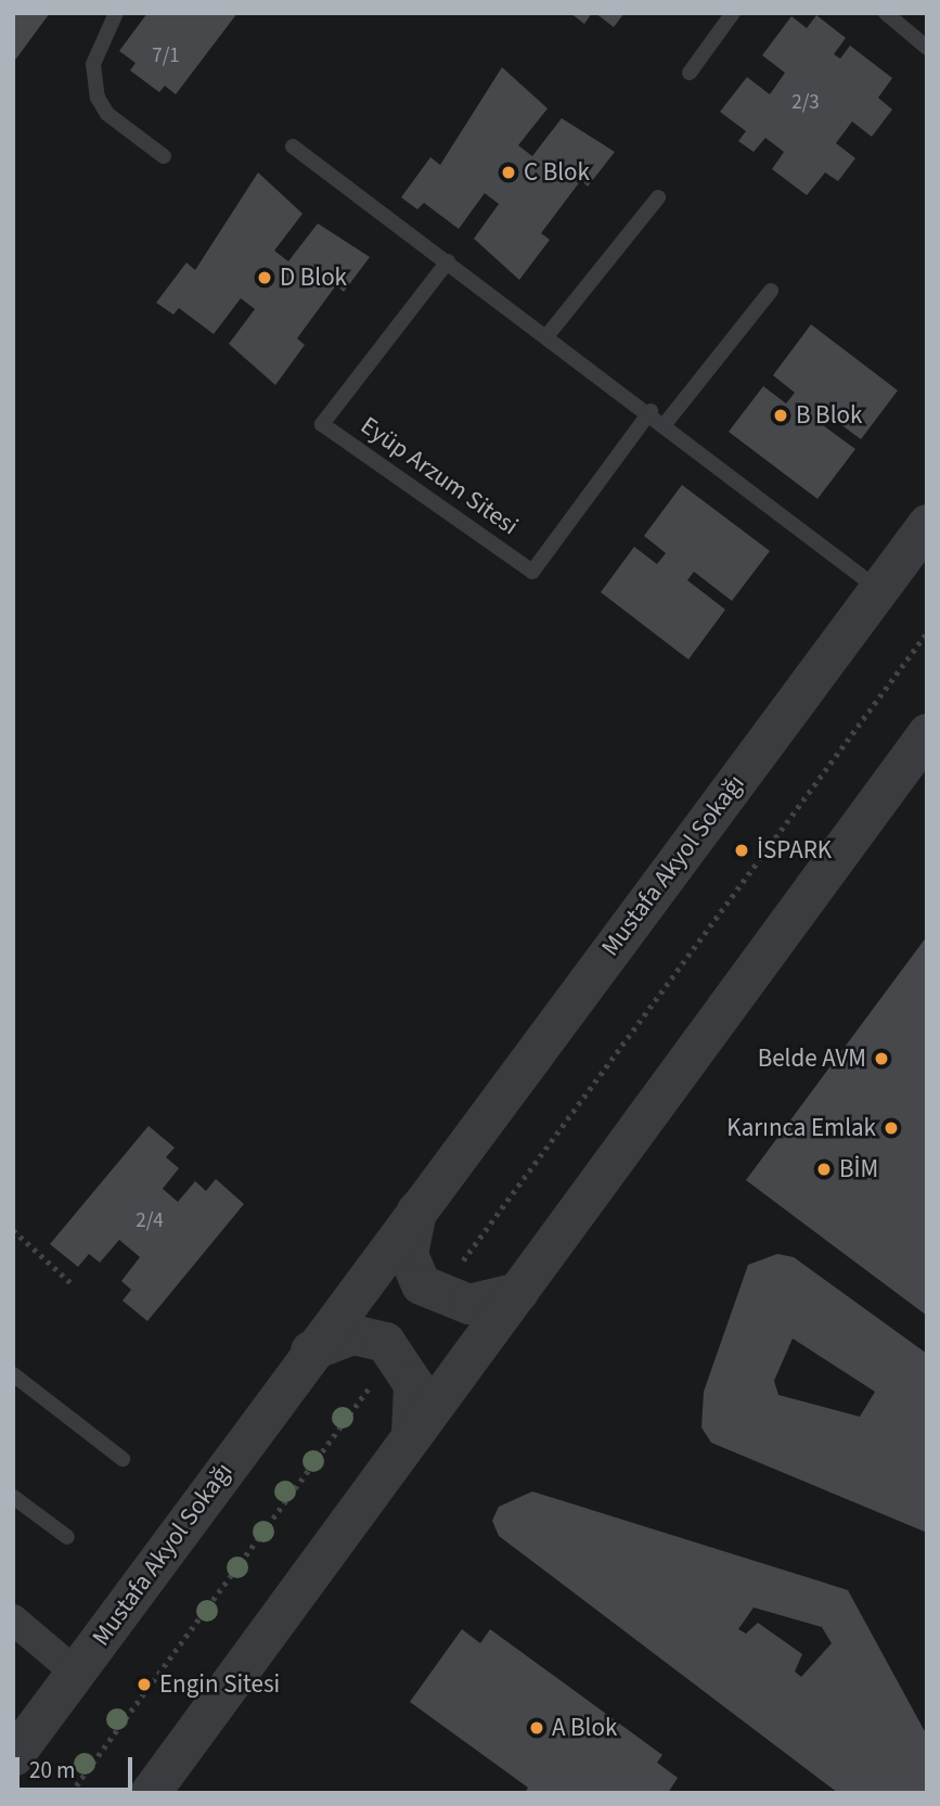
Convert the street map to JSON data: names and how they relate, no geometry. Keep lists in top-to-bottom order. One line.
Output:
{"streets":{"street":["Mustafa Akyol Sokağı"],"lane":["Eyüp Arzum Sitesi"]},"places":["C Blok","D Blok","B Blok","İSPARK","Belde AVM","Karınca Emlak","BİM","Engin Sitesi","A Blok"],"house_numbers":["7/1","2/3","2/4"],"scale_bar":"20 m"}
